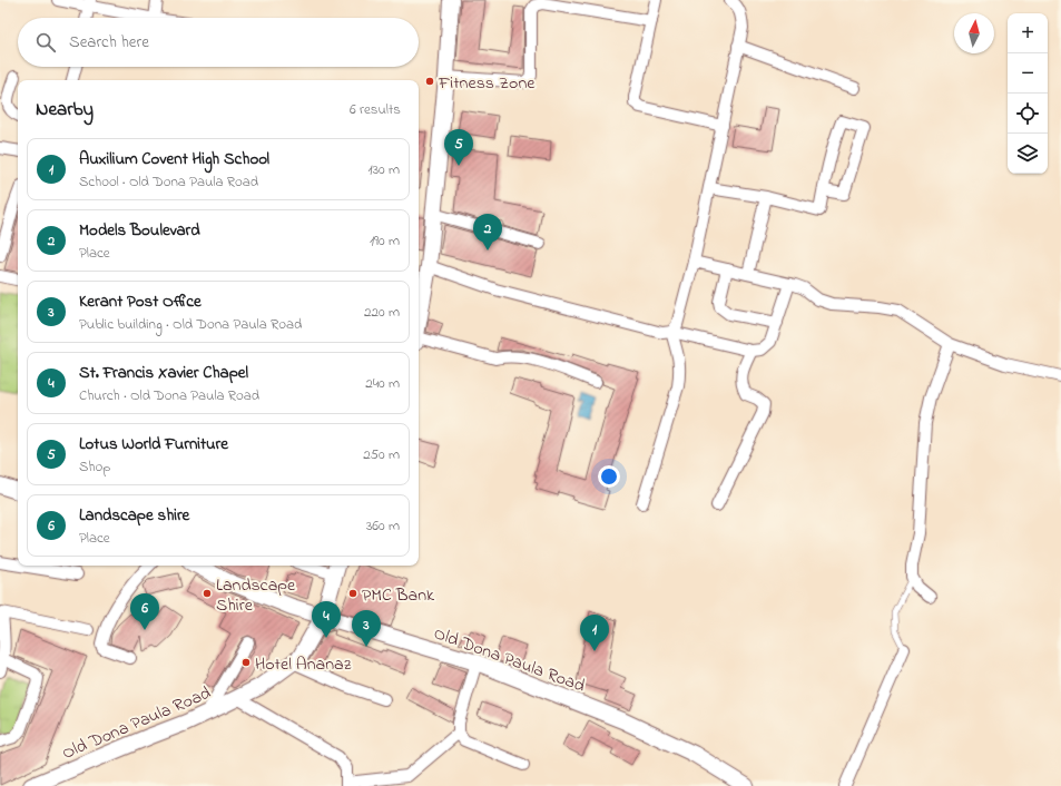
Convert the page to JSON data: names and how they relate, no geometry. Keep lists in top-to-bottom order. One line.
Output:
{"streets":{"main road":["Old Dona Paula Road"]},"places":["Fitness Zone","Landscape Shire","PMC Bank","Hotel Ananaz"],"north":"top","page":{"map_buttons":["+","−"],"search":"Search here","heading":["Nearby","6 results"],"pins":["5","2","6","4","3","1"],"list":[{"mark":"1","name":"Auxilium Covent High School","note":"School · Old Dona Paula Road","value":"130 m"},{"mark":"2","name":"Models Boulevard","note":"Place","value":"190 m"},{"mark":"3","name":"Kerant Post Office","note":"Public building · Old Dona Paula Road","value":"220 m"},{"mark":"4","name":"St. Francis Xavier Chapel","note":"Church · Old Dona Paula Road","value":"240 m"},{"mark":"5","name":"Lotus World Furniture","note":"Shop","value":"250 m"},{"mark":"6","name":"Landscape shire","note":"Place","value":"360 m"}]}}
